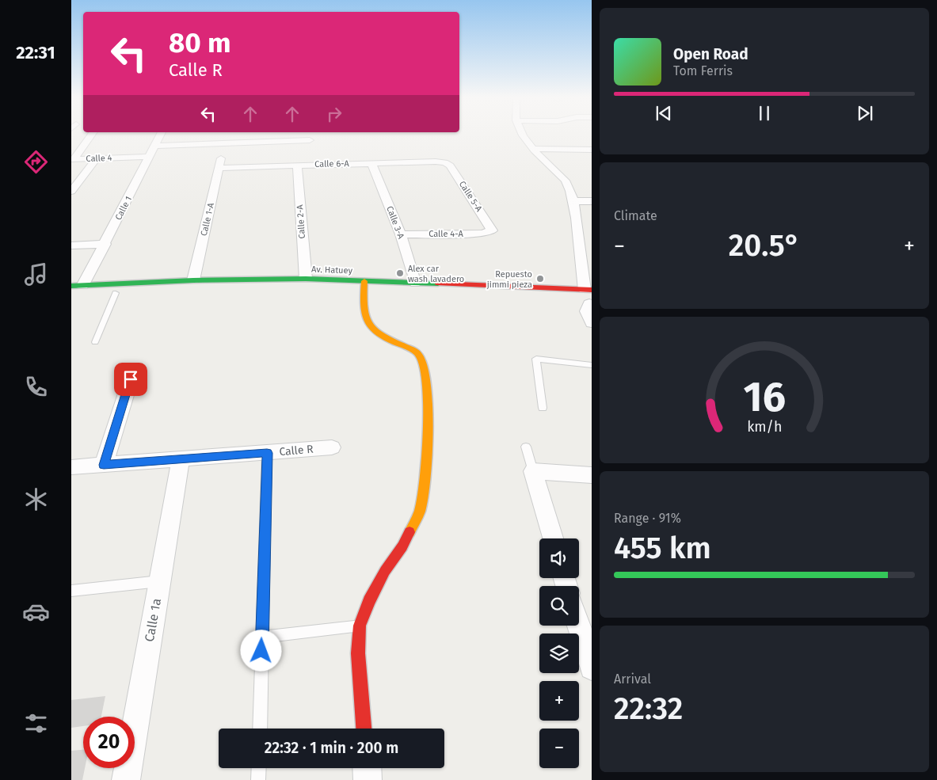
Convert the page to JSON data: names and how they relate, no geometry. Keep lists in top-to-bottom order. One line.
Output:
{"streets":{"main road":["Av. Hatuey"],"street":["Calle 4","Calle 6-A","Calle 5-A","Calle 1","Calle 1-A","Calle 2-A","Calle 3-A","Calle 4-A","Calle R","Calle 1a"]},"crossings":[["Calle 4","Calle 1"],["Calle 6-A","Calle 5-A"],["Calle 6-A","Calle 1-A"],["Calle 6-A","Calle 2-A"],["Calle 6-A","Calle 3-A"],["Calle 5-A","Calle 4-A"],["Calle 1","Av. Hatuey"],["Calle 1-A","Av. Hatuey"],["Calle 2-A","Av. Hatuey"],["Calle 3-A","Calle 4-A"],["Calle 3-A","Av. Hatuey"],["Calle R","Calle 1a"]],"places":["Alex car wash lavadero","Repuesto jimmi pieza"],"page":{"tabs":"22:31","turn":["80 m","Calle R"],"song":["Open Road","Tom Ferris"],"tile":["Climate",["Range · 91%","455 km"],["Arrival","22:32"]],"heat":["−","20.5°","+"],"map_buttons":["+","−"],"limit":"20","trip":"22:32 · 1 min · 200 m","gauge":["16","km/h"]}}
